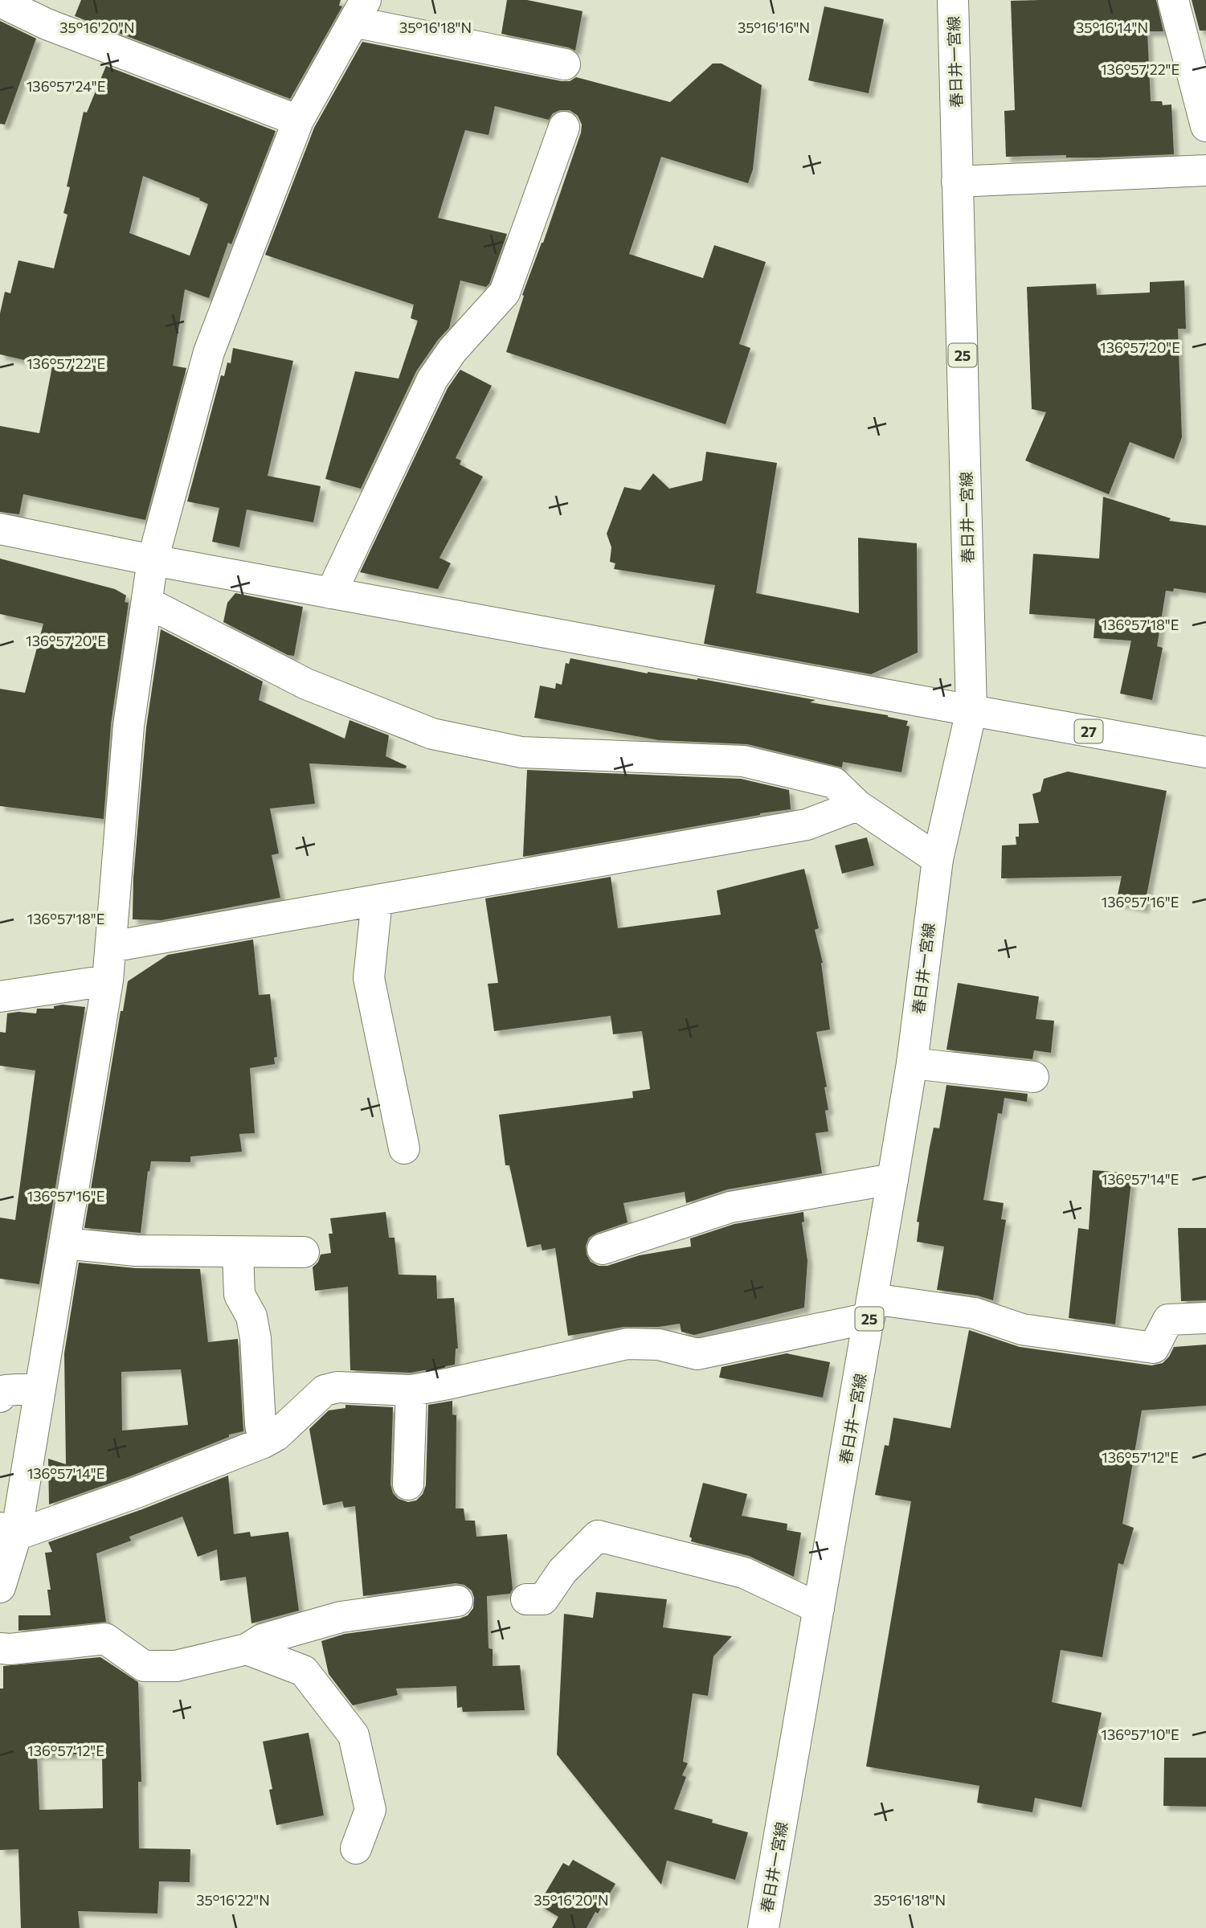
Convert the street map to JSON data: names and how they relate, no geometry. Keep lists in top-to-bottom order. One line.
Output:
{"streets":{"street":["春日井一宮線","25","27"]},"crossings":[["春日井一宮線","27"]],"coordinates":["35°16'16\"N","35°16'20\"N","35°16'18\"N","35°16'14\"N","136°57'22\"E","136°57'24\"E","136°57'20\"E","136°57'18\"E","136°57'16\"E","136°57'14\"E","136°57'12\"E","136°57'10\"E","35°16'22\"N"]}
